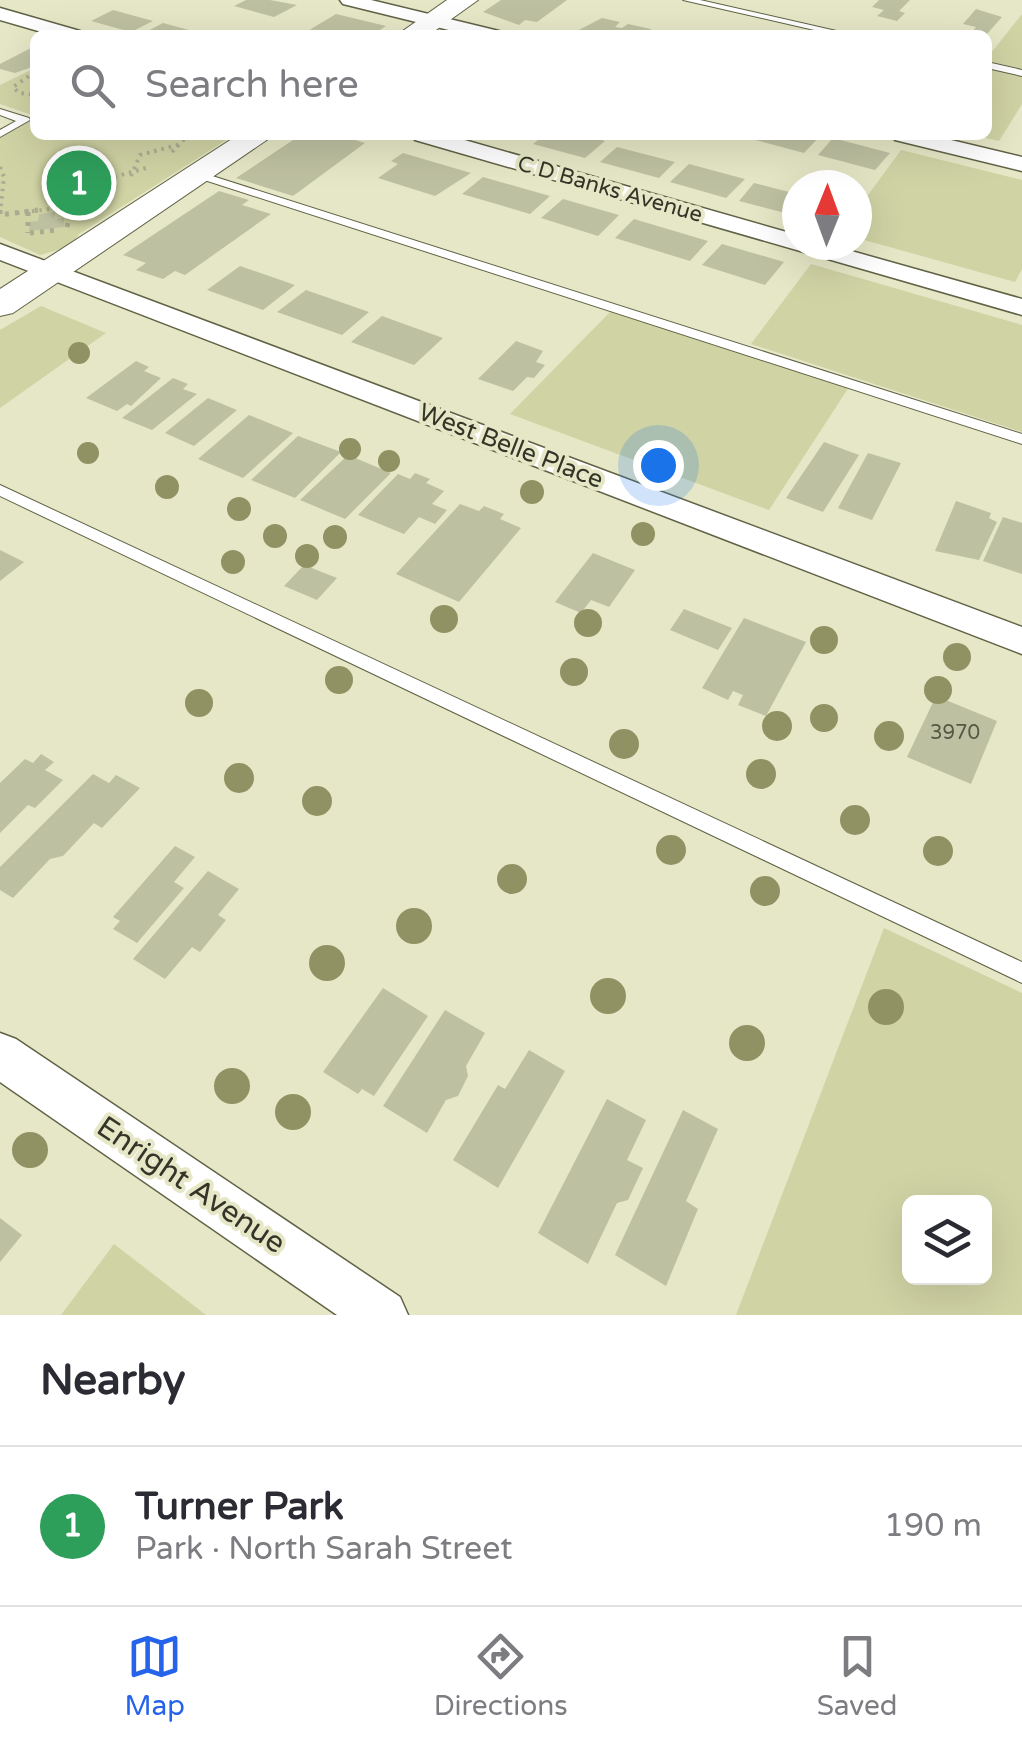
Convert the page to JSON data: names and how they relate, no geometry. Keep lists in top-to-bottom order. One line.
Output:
{"streets":{"street":["C D Banks Avenue","West Belle Place","Enright Avenue"]},"house_numbers":["3970"],"north":"top","page":{"search":"Search here","pins":"1","heading":"Nearby","list":[{"mark":"1","name":"Turner Park","note":"Park · North Sarah Street","value":"190 m"}],"nav":["Map","Directions","Saved"]}}
